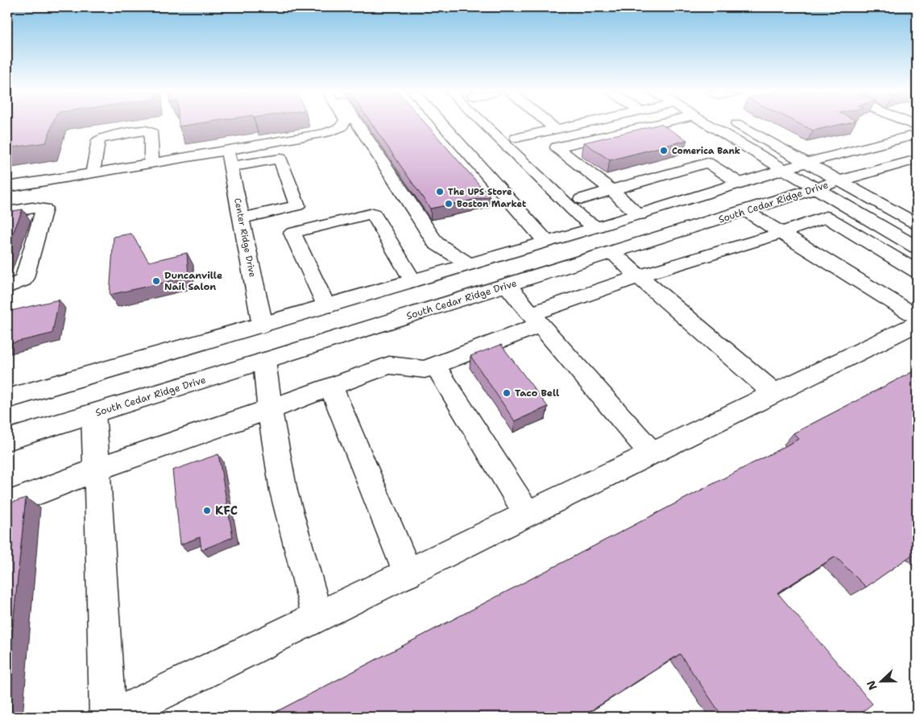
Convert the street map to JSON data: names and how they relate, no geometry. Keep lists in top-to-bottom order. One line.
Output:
{"streets":{"main road":["South Cedar Ridge Drive","Center Ridge Drive"]},"crossings":[["South Cedar Ridge Drive","Center Ridge Drive"]],"places":["Comerica Bank","The UPS Store","Boston Market","Duncanville Nail Salon","Taco Bell","KFC"],"north":"left"}
